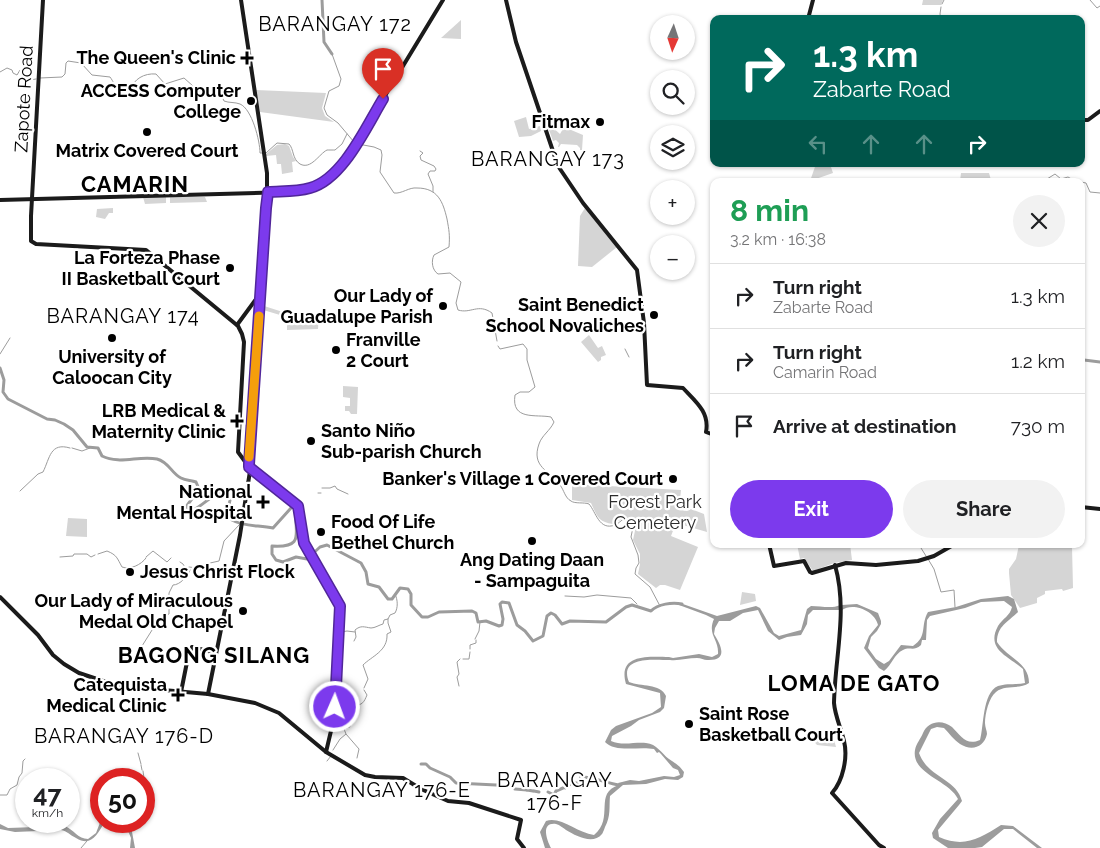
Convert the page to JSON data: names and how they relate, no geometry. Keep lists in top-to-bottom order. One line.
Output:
{"streets":{"main road":["Zapote Road"]},"districts":["BARANGAY 172","BARANGAY 173","CAMARIN","BARANGAY 174","BAGONG SILANG","LOMA DE GATO","BARANGAY 176-D","BARANGAY 176-F","BARANGAY 176-E"],"parks":["Forest Park Cemetery"],"places":{"health":["The Queen's Clinic","LRB Medical & Maternity Clinic","National Mental Hospital","Catequista Medical Clinic"],"other":["ACCESS Computer College","Fitmax","Matrix Covered Court","La Forteza Phase II Basketball Court","Our Lady of Guadalupe Parish","Saint Benedict School Novaliches","University of Caloocan City","Franville 2 Court","Santo Niño Sub-parish Church","Banker's Village 1 Covered Court","Food Of Life Bethel Church","Ang Dating Daan - Sampaguita","Jesus Christ Flock","Our Lady of Miraculous Medal Old Chapel","Saint Rose Basketball Court"]},"north":"bottom","page":{"map_buttons":["+","−"],"turn":["1.3 km","Zabarte Road"],"heading":["8 min","3.2 km · 16:38"],"list":[{"name":"Turn right","note":"Zabarte Road","value":"1.3 km"},{"name":"Turn right","note":"Camarin Road","value":"1.2 km"},{"name":"Arrive at destination","value":"730 m"}],"buttons":["Exit","Share"],"speed":"47 km/h","limit":"50"}}
